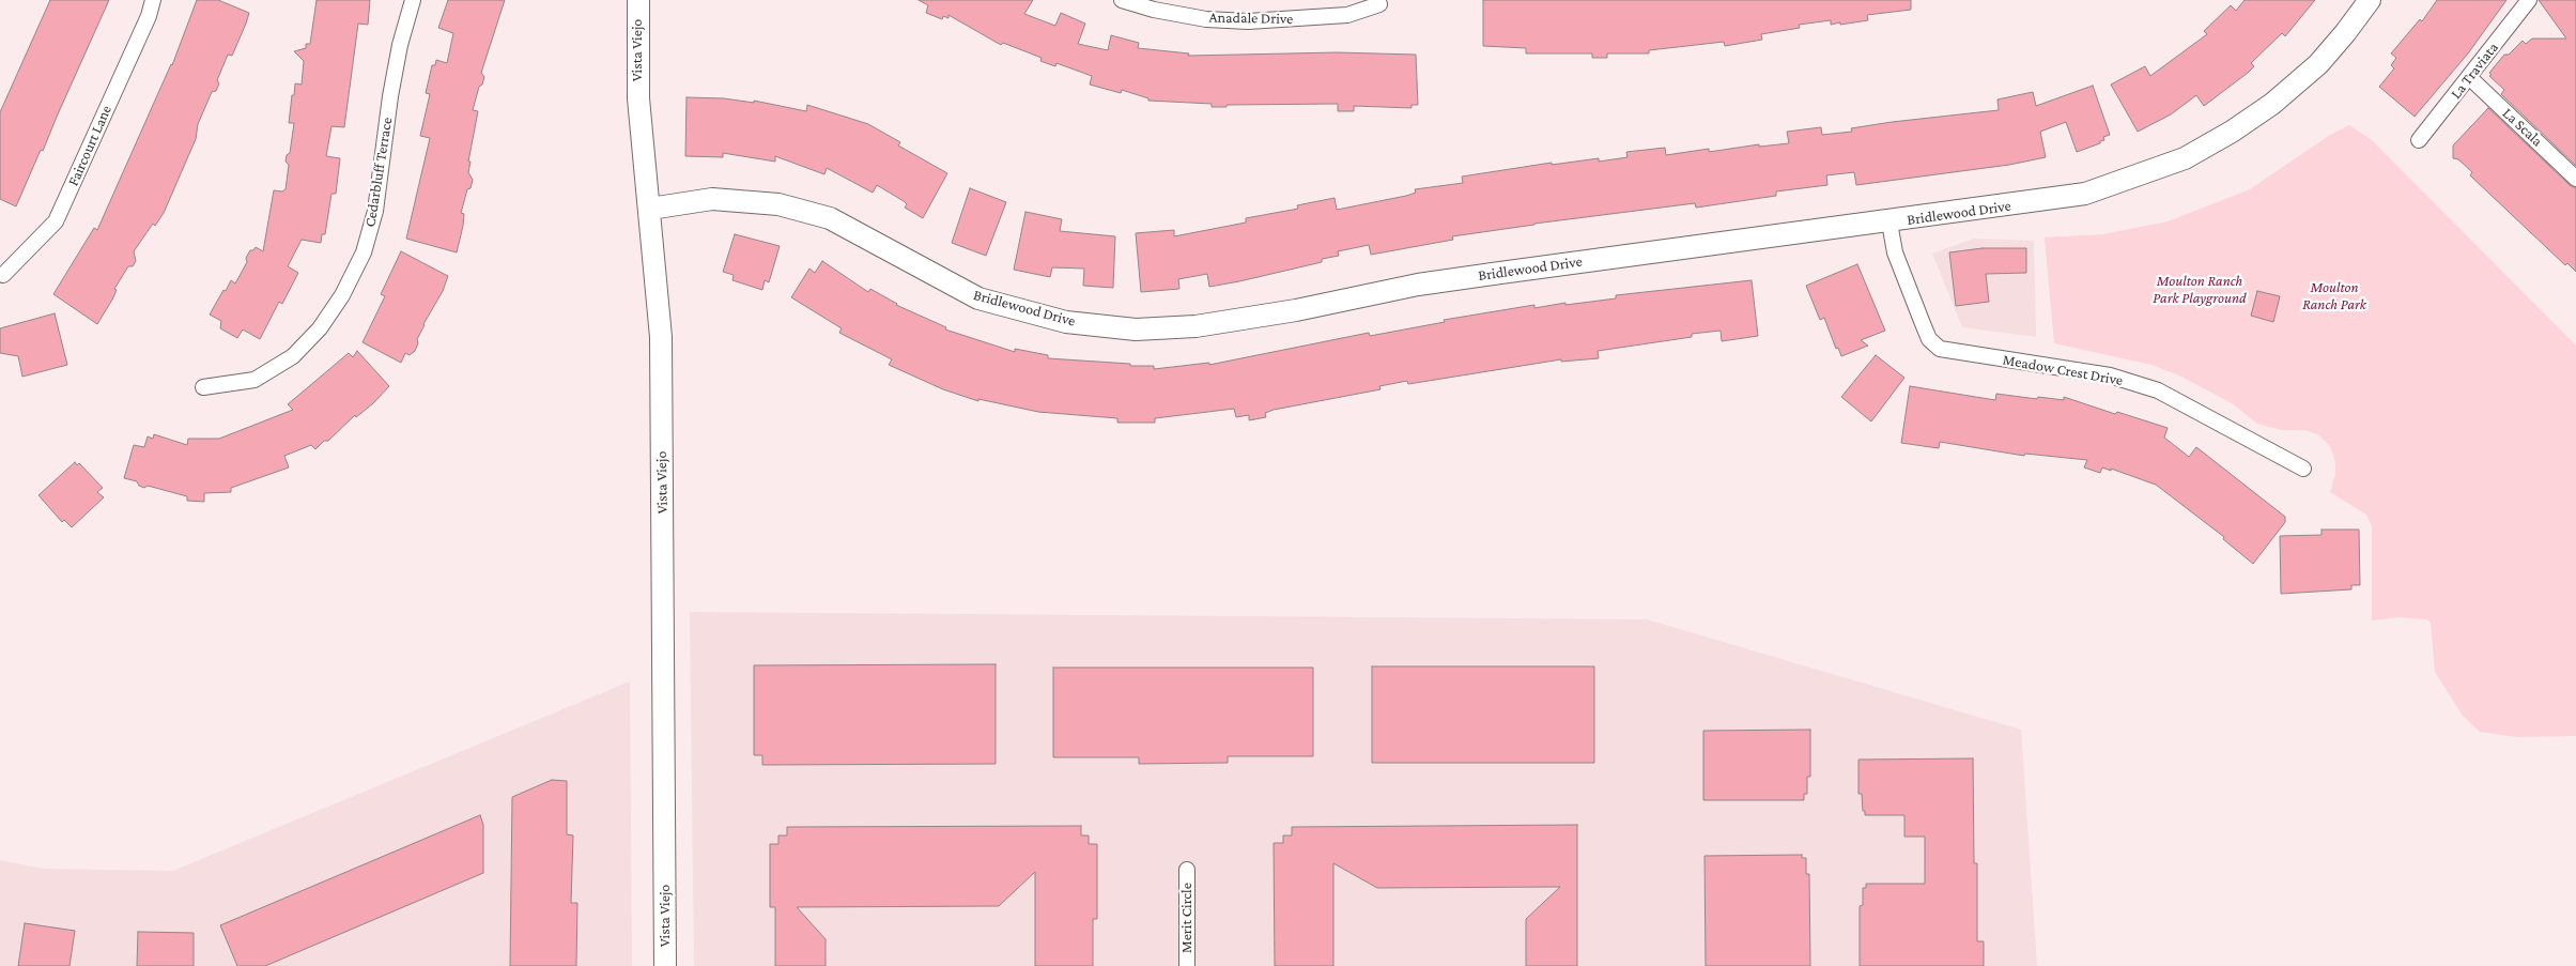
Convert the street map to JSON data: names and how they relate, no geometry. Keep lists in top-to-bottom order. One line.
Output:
{"streets":{"street":["Anadale Drive","Vista Viejo","La Traviata","La Scala","Faircourt Lane","Cedarbluff Terrace","Bridlewood Drive","Meadow Crest Drive","Merit Circle"]},"crossings":[["Vista Viejo","Bridlewood Drive"],["La Traviata","La Scala"],["Bridlewood Drive","Meadow Crest Drive"]],"parks":["Moulton Ranch Park Playground","Moulton Ranch Park"]}
